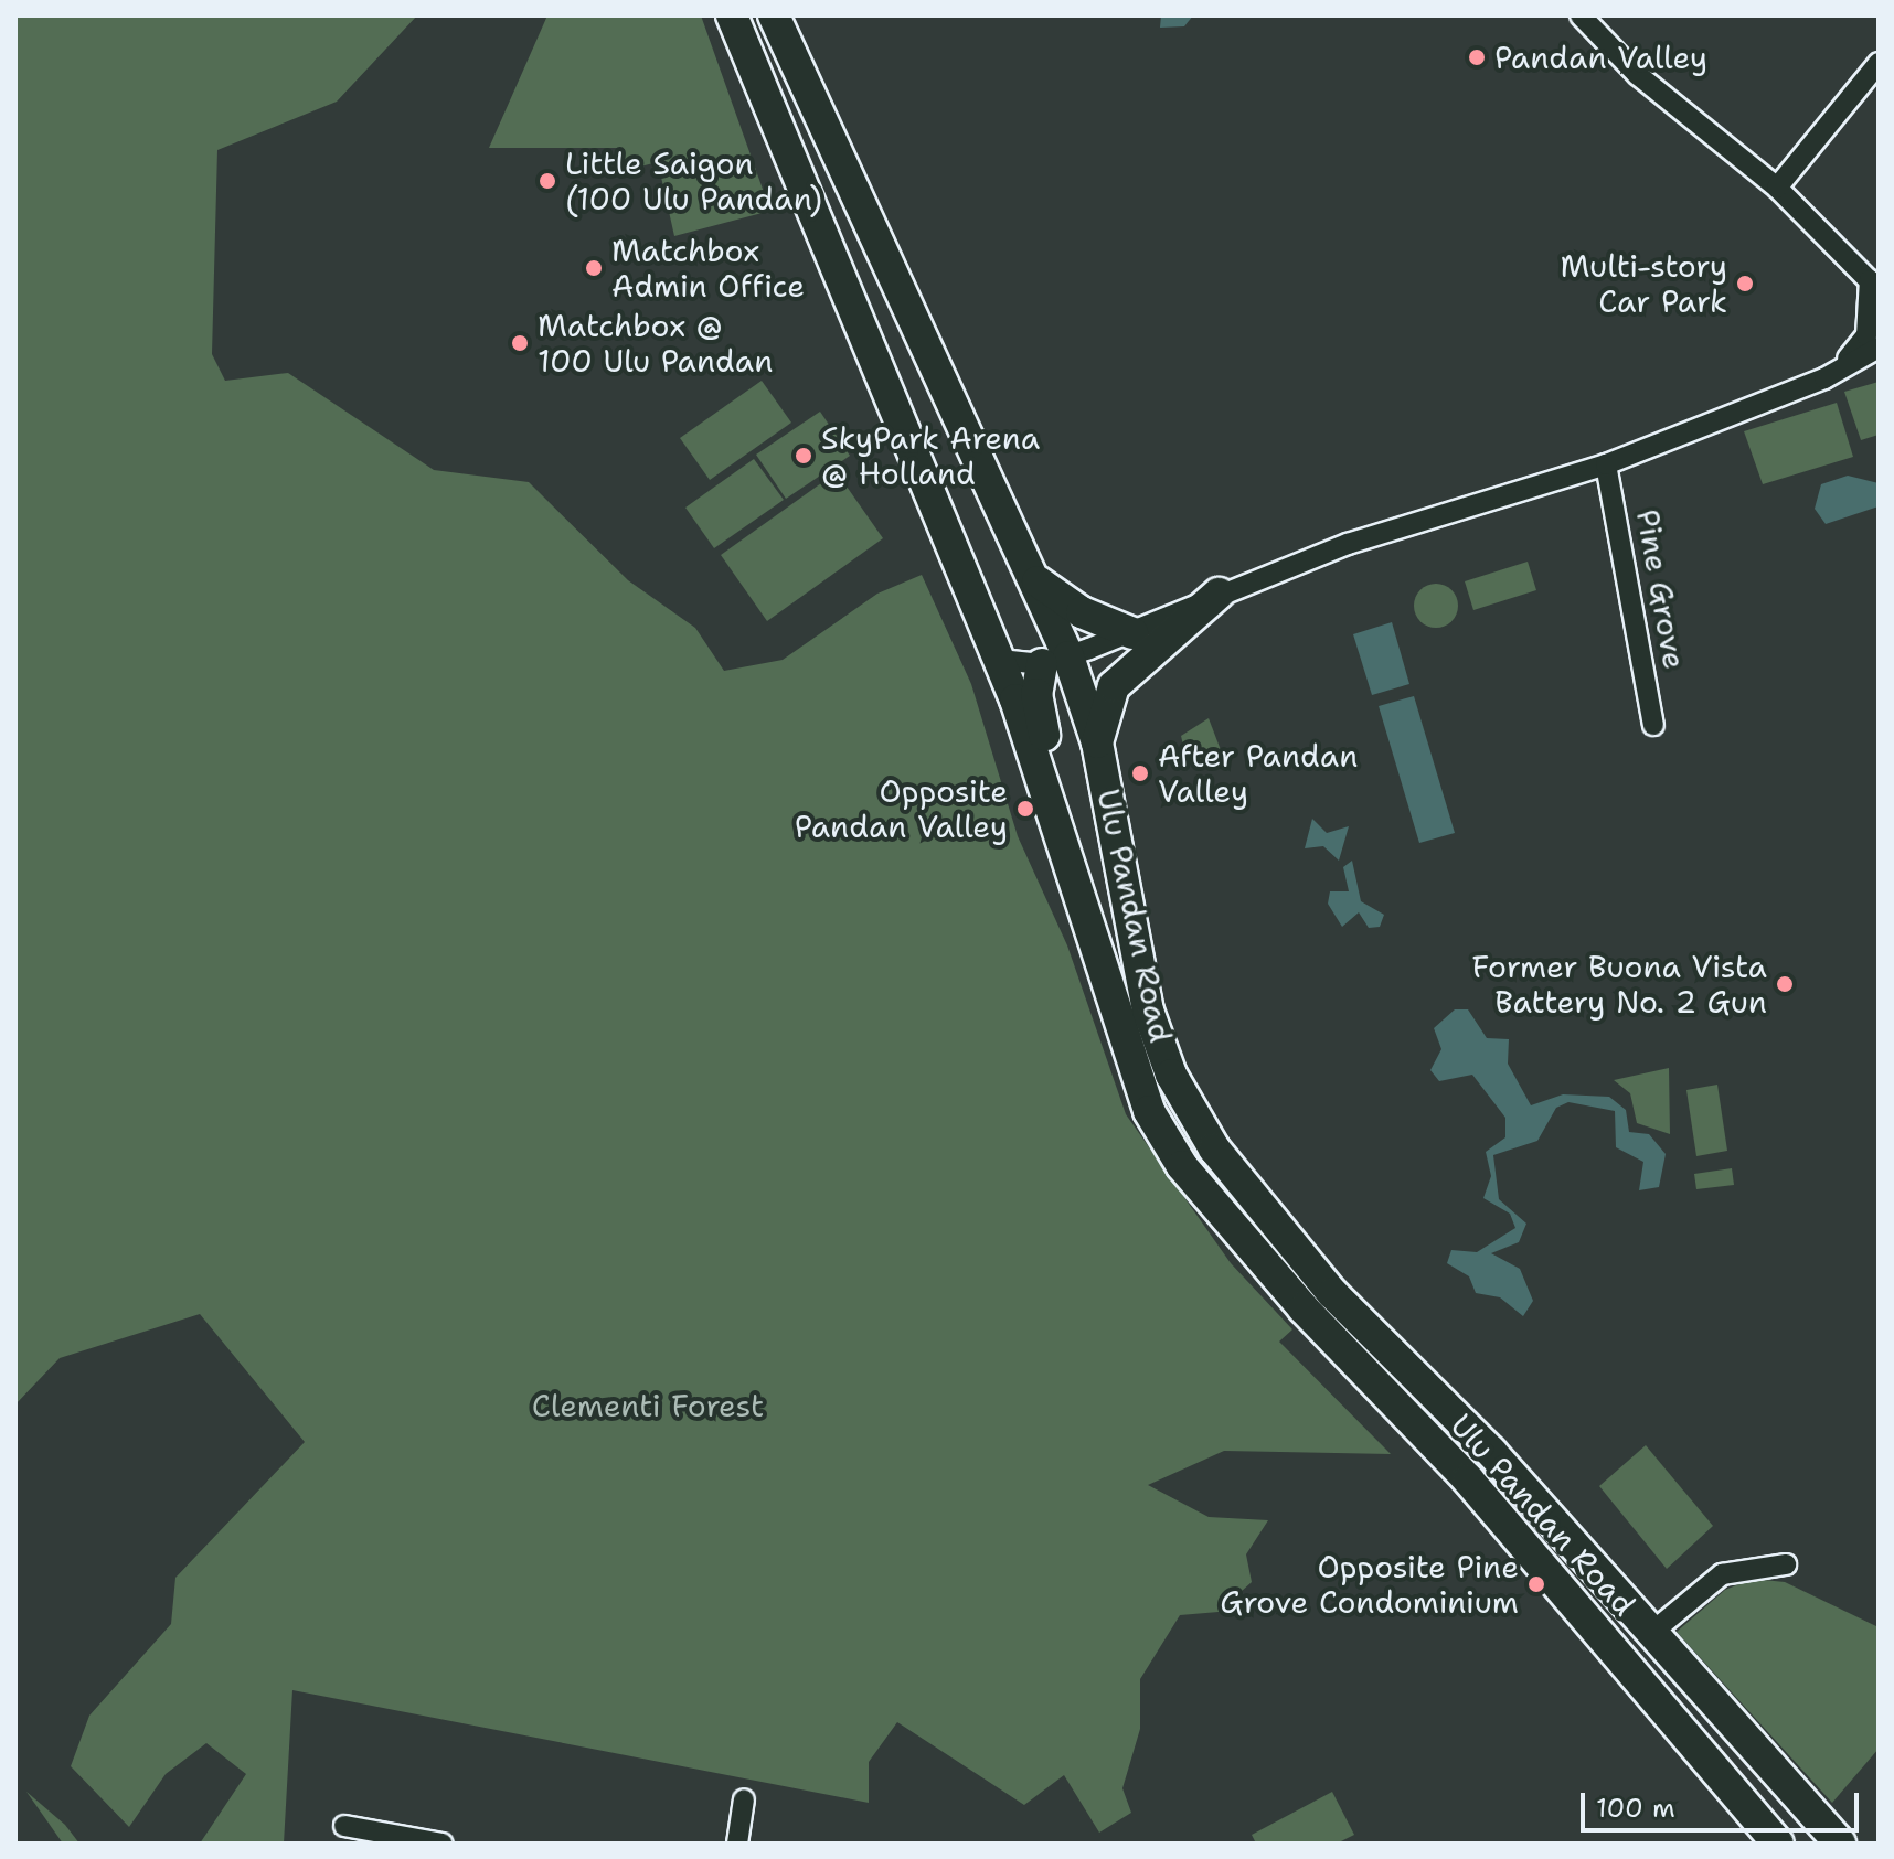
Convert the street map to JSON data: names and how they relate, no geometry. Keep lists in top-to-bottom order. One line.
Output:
{"streets":{"main road":["Ulu Pandan Road"],"street":["Pine Grove"]},"parks":["Clementi Forest"],"places":["Pandan Valley","Little Saigon (100 Ulu Pandan)","Matchbox Admin Office","Multi-story Car Park","Matchbox @ 100 Ulu Pandan","SkyPark Arena @ Holland","After Pandan Valley","Opposite Pandan Valley","Former Buona Vista Battery No. 2 Gun","Opposite Pine Grove Condominium"],"scale_bar":"100 m"}
